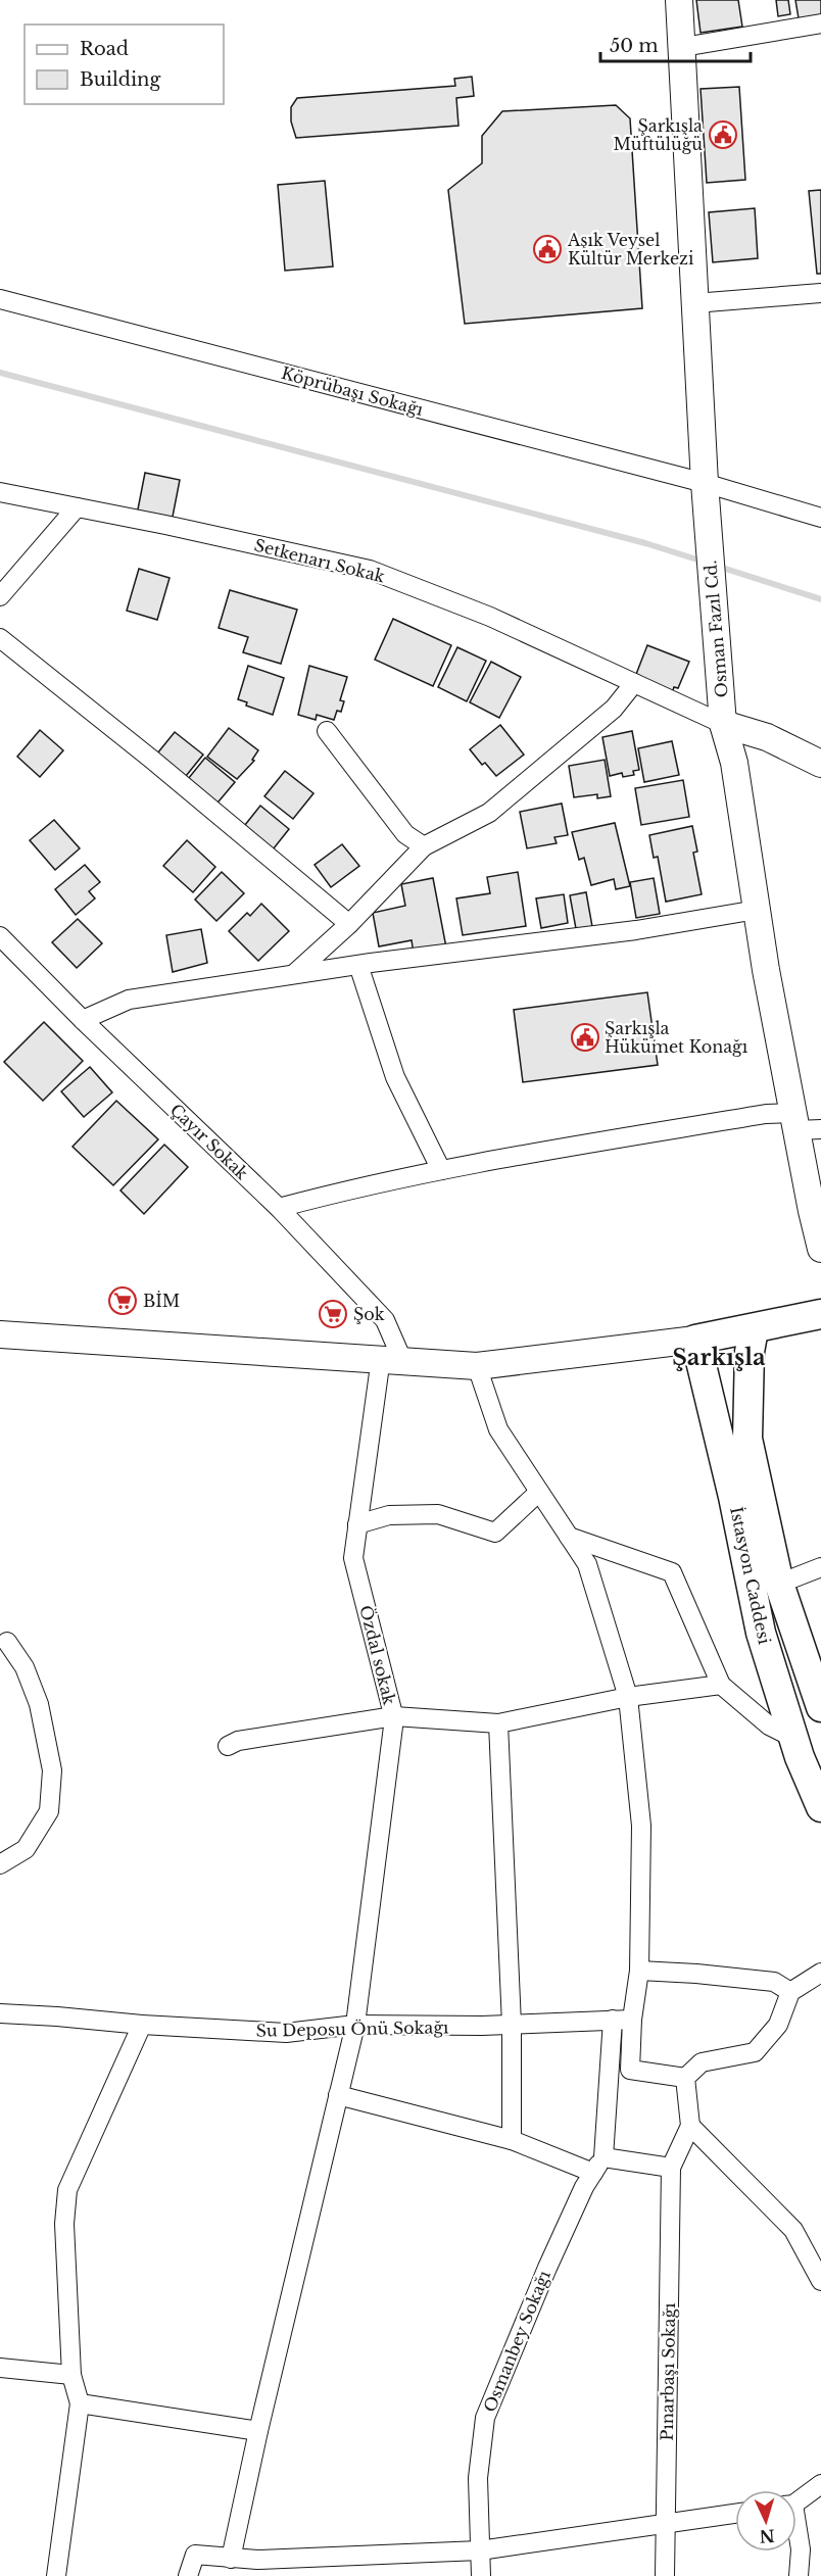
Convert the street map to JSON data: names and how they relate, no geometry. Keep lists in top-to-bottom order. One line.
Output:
{"streets":{"main road":["İstasyon Caddesi"],"street":["Köprübaşı Sokağı","Setkenarı Sokak","Osman Fazıl Cd.","Çayır Sokak","Özdal sokak","Su Deposu Önü Sokağı","Osmanbey Sokağı","Pınarbaşı Sokağı"]},"crossings":[["Köprübaşı Sokağı","Osman Fazıl Cd."],["Setkenarı Sokak","Osman Fazıl Cd."],["Çayır Sokak","Özdal sokak"],["Özdal sokak","Su Deposu Önü Sokağı"]],"districts":["Şarkışla"],"places":{"public building":["Şarkışla Müftülüğü","Aşık Veysel Kültür Merkezi","Şarkışla Hükümet Konağı"],"supermarket":["BİM","Şok"]},"legend":["Road","Building"],"scale_bar":"50 m","north":"bottom"}
